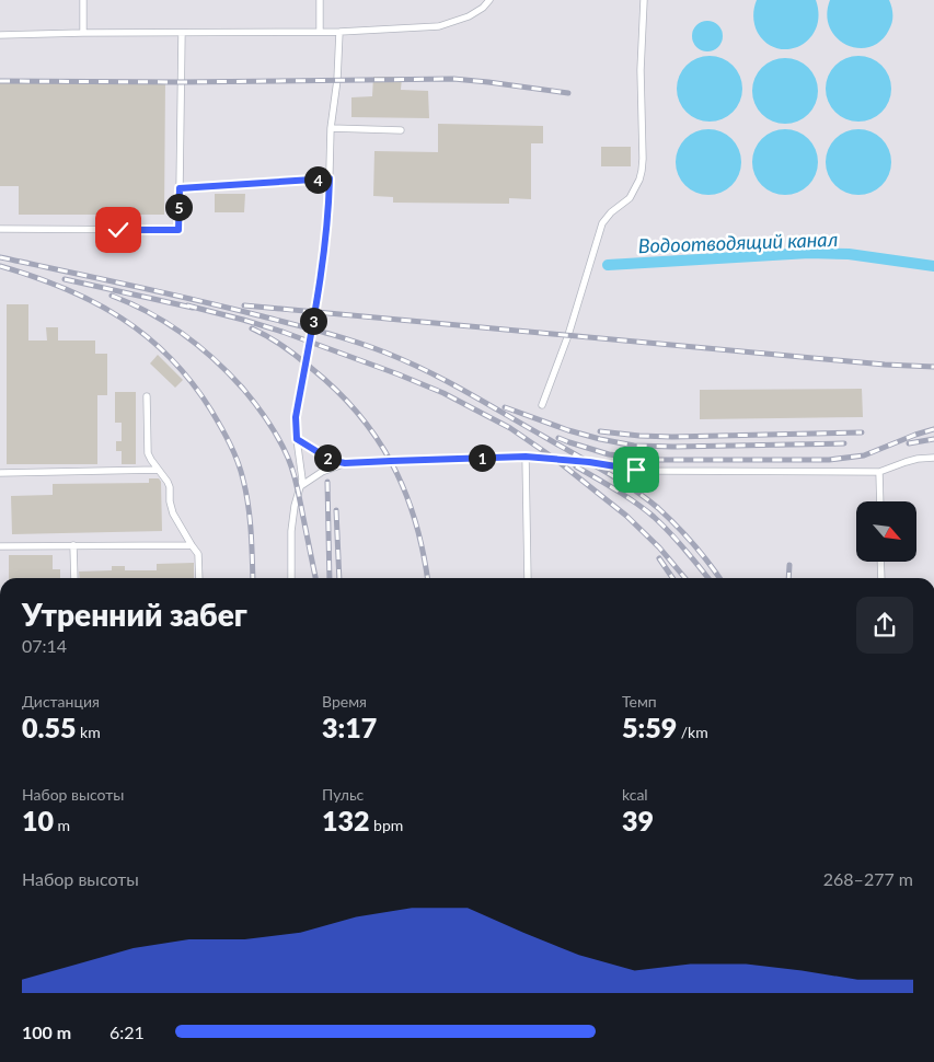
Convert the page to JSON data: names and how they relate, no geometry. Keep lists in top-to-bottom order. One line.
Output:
{"water":["Водоотводящий канал"],"north":"bottom right","page":{"pins":["4","5","3","1","2"],"heading":["Утренний забег","07:14"],"stats":[["Дистанция","0.55 km"],["Время","3:17"],["Темп","5:59 /km"],["Набор высоты","10 m"],["Пульс","132 bpm"],["kcal","39"]],"chart":["Набор высоты","268–277 m"],"list":[{"name":"100 m","note":"6:21"}]}}
